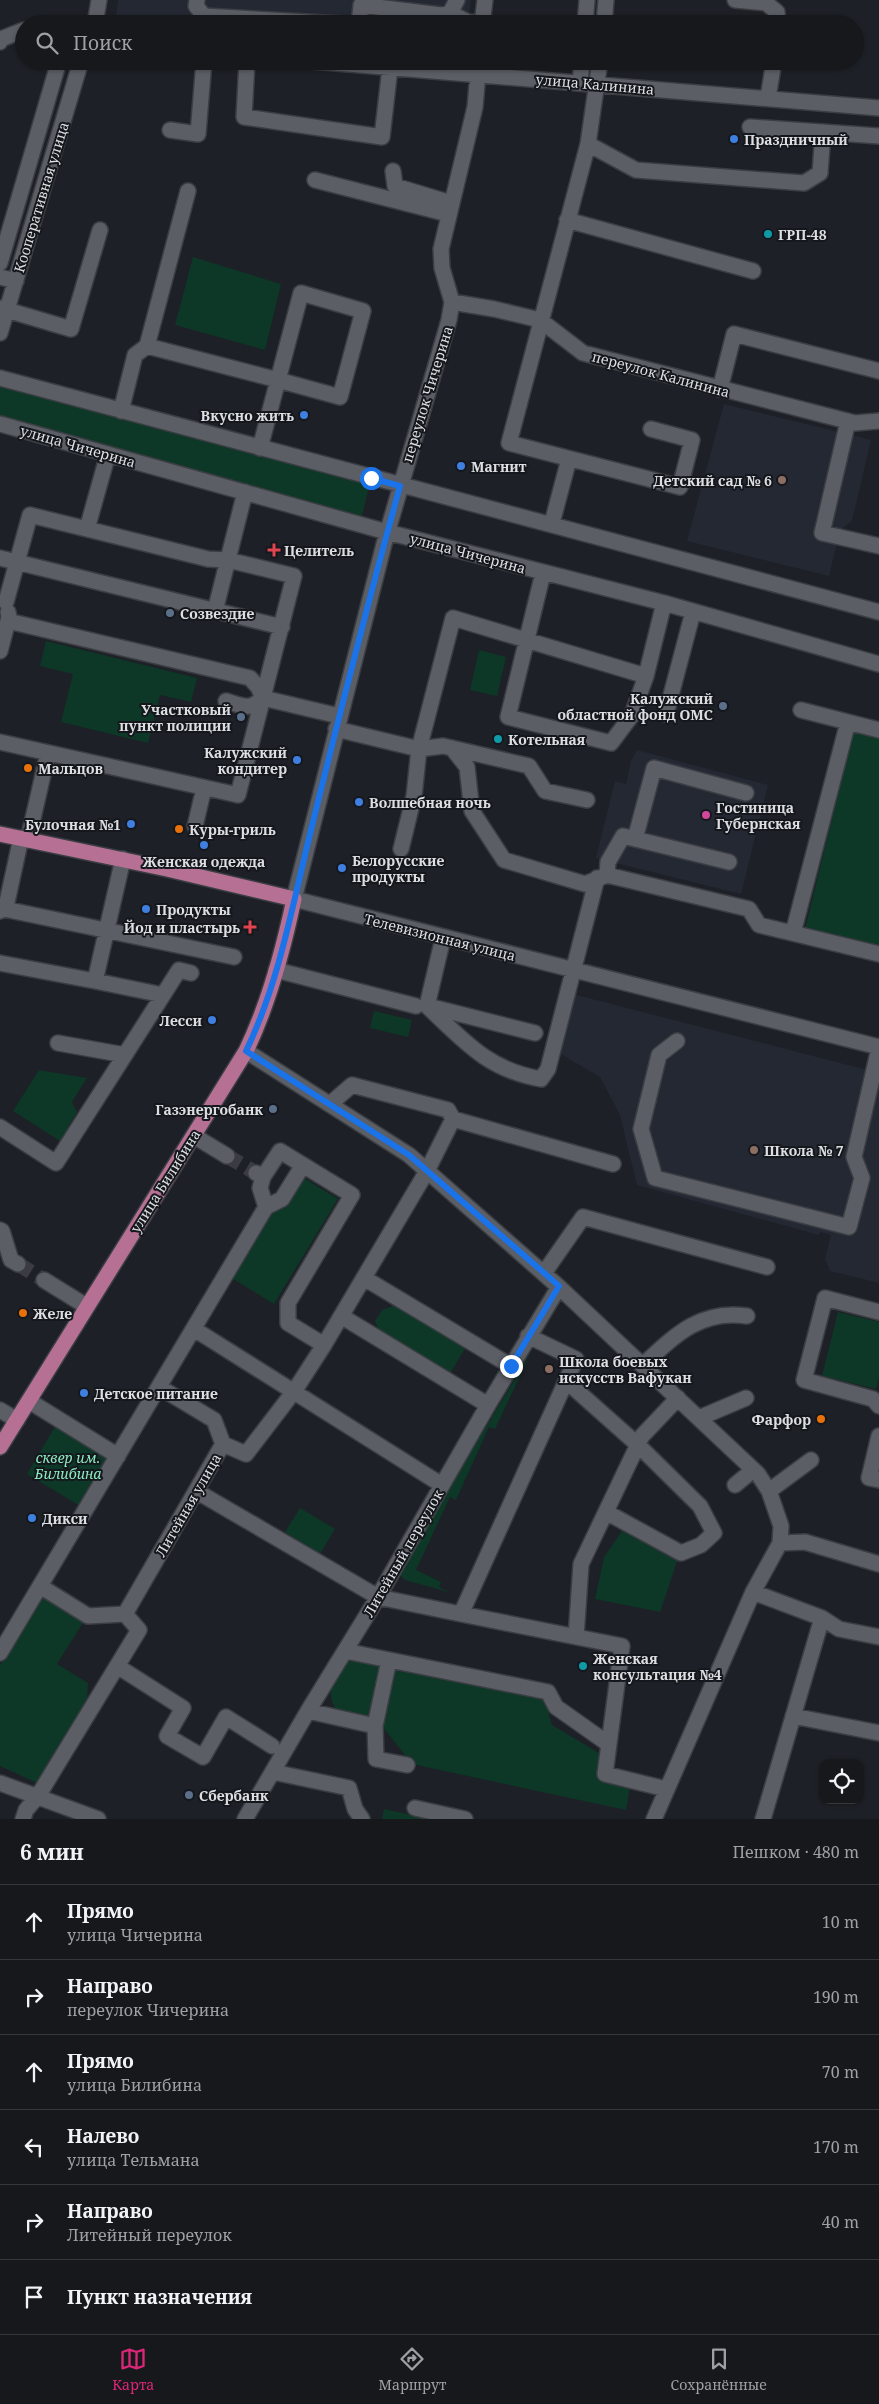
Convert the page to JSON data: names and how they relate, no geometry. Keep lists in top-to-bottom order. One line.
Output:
{"streets":{"main road":["Телевизионная улица","улица Билибина"],"street":["улица Калинина","Кооперативная улица","переулок Калинина","переулок Чичерина","улица Чичерина","Литейная улица","Литейный переулок"]},"crossings":[["переулок Калинина","переулок Чичерина"],["переулок Чичерина","улица Чичерина"],["переулок Чичерина","Телевизионная улица"],["переулок Чичерина","улица Билибина"],["Телевизионная улица","улица Билибина"]],"parks":["сквер им. Билибина"],"places":{"other":["Праздничный","ГРП-48","Вкусно жить","Магнит","Детский сад № 6","Созвездие","Калужский областной фонд ОМС","Участковый пункт полиции","Котельная","Калужский кондитер","Мальцов","Волшебная ночь","Гостиница Губернская","Булочная №1","Куры-гриль","Женская одежда","Белорусские продукты","Продукты","Лесси","Газэнергобанк","Школа № 7","Желе","Школа боевых искусств Вафукан","Детское питание","Фарфор","Дикси","Женская консультация №4","Сбербанк"],"health":["Целитель","Йод и пластырь"]},"page":{"search":"Поиск","heading":["6 мин","Пешком · 480 m"],"list":[["Прямо","улица Чичерина","10 m"],["Направо","переулок Чичерина","190 m"],["Прямо","улица Билибина","70 m"],["Налево","улица Тельмана","170 m"],["Направо","Литейный переулок","40 m"],"Пункт назначения"],"nav":["Карта","Маршрут","Сохранённые"]}}
